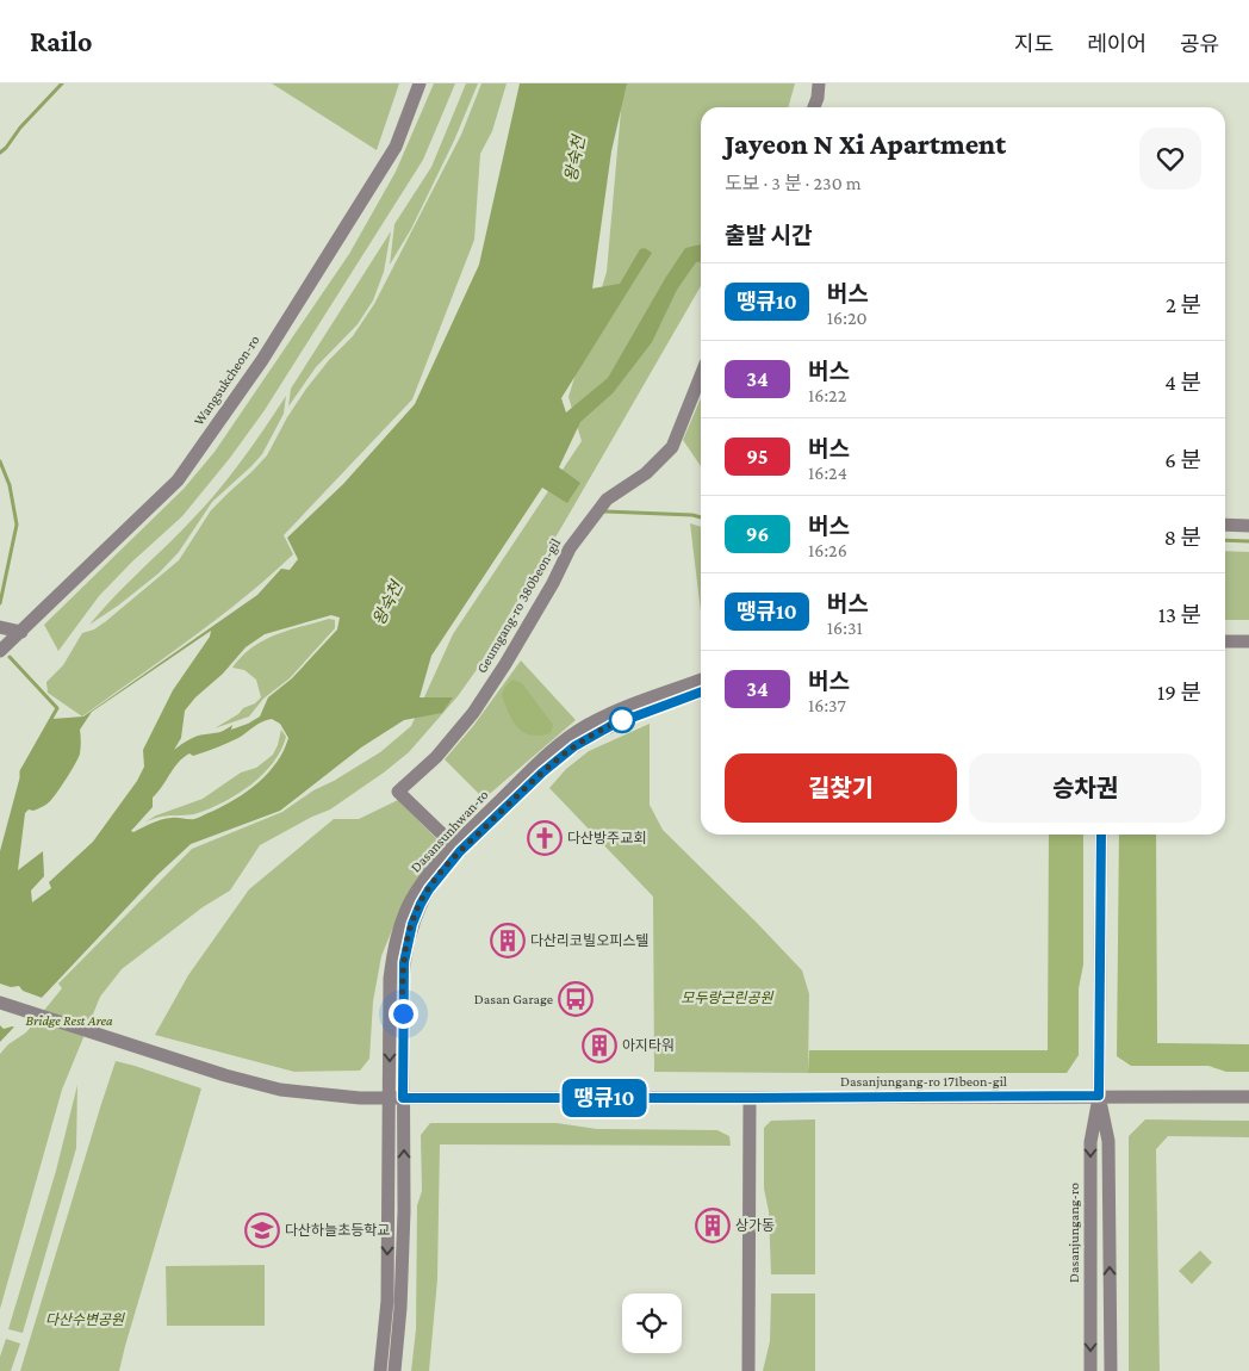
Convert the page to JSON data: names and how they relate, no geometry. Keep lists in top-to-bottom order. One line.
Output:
{"streets":{"street":["Wangsukcheon-ro","Geumgang-ro 380beon-gil","Dasansunhwan-ro","Dasanjungang-ro 171beon-gil","Dasanjungang-ro"]},"crossings":[["Geumgang-ro 380beon-gil","Dasansunhwan-ro"],["Dasansunhwan-ro","Dasanjungang-ro 171beon-gil"],["Dasanjungang-ro 171beon-gil","Dasanjungang-ro"]],"water":["왕숙천"],"parks":["모두랑근린공원","Bridge Rest Area","다산수변공원"],"places":{"church":["다산방주교회"],"building":["다산리코빌오피스텔","아지타워","상가동"],"bus stop":["Dasan Garage"],"school or university":["다산하늘초등학교"]},"lines":["bus line 땡큐10"],"page":{"header":"Railo","nav":["지도","레이어","공유"],"on_map":"땡큐10","heading":[["Jayeon N Xi Apartment","도보 · 3 분 · 230 m"],"출발 시간"],"list":[{"mark":"땡큐10","name":"버스","note":"16:20","value":"2 분"},{"mark":"34","name":"버스","note":"16:22","value":"4 분"},{"mark":"95","name":"버스","note":"16:24","value":"6 분"},{"mark":"96","name":"버스","note":"16:26","value":"8 분"},{"mark":"땡큐10","name":"버스","note":"16:31","value":"13 분"},{"mark":"34","name":"버스","note":"16:37","value":"19 분"}],"buttons":["길찾기","승차권"]}}
